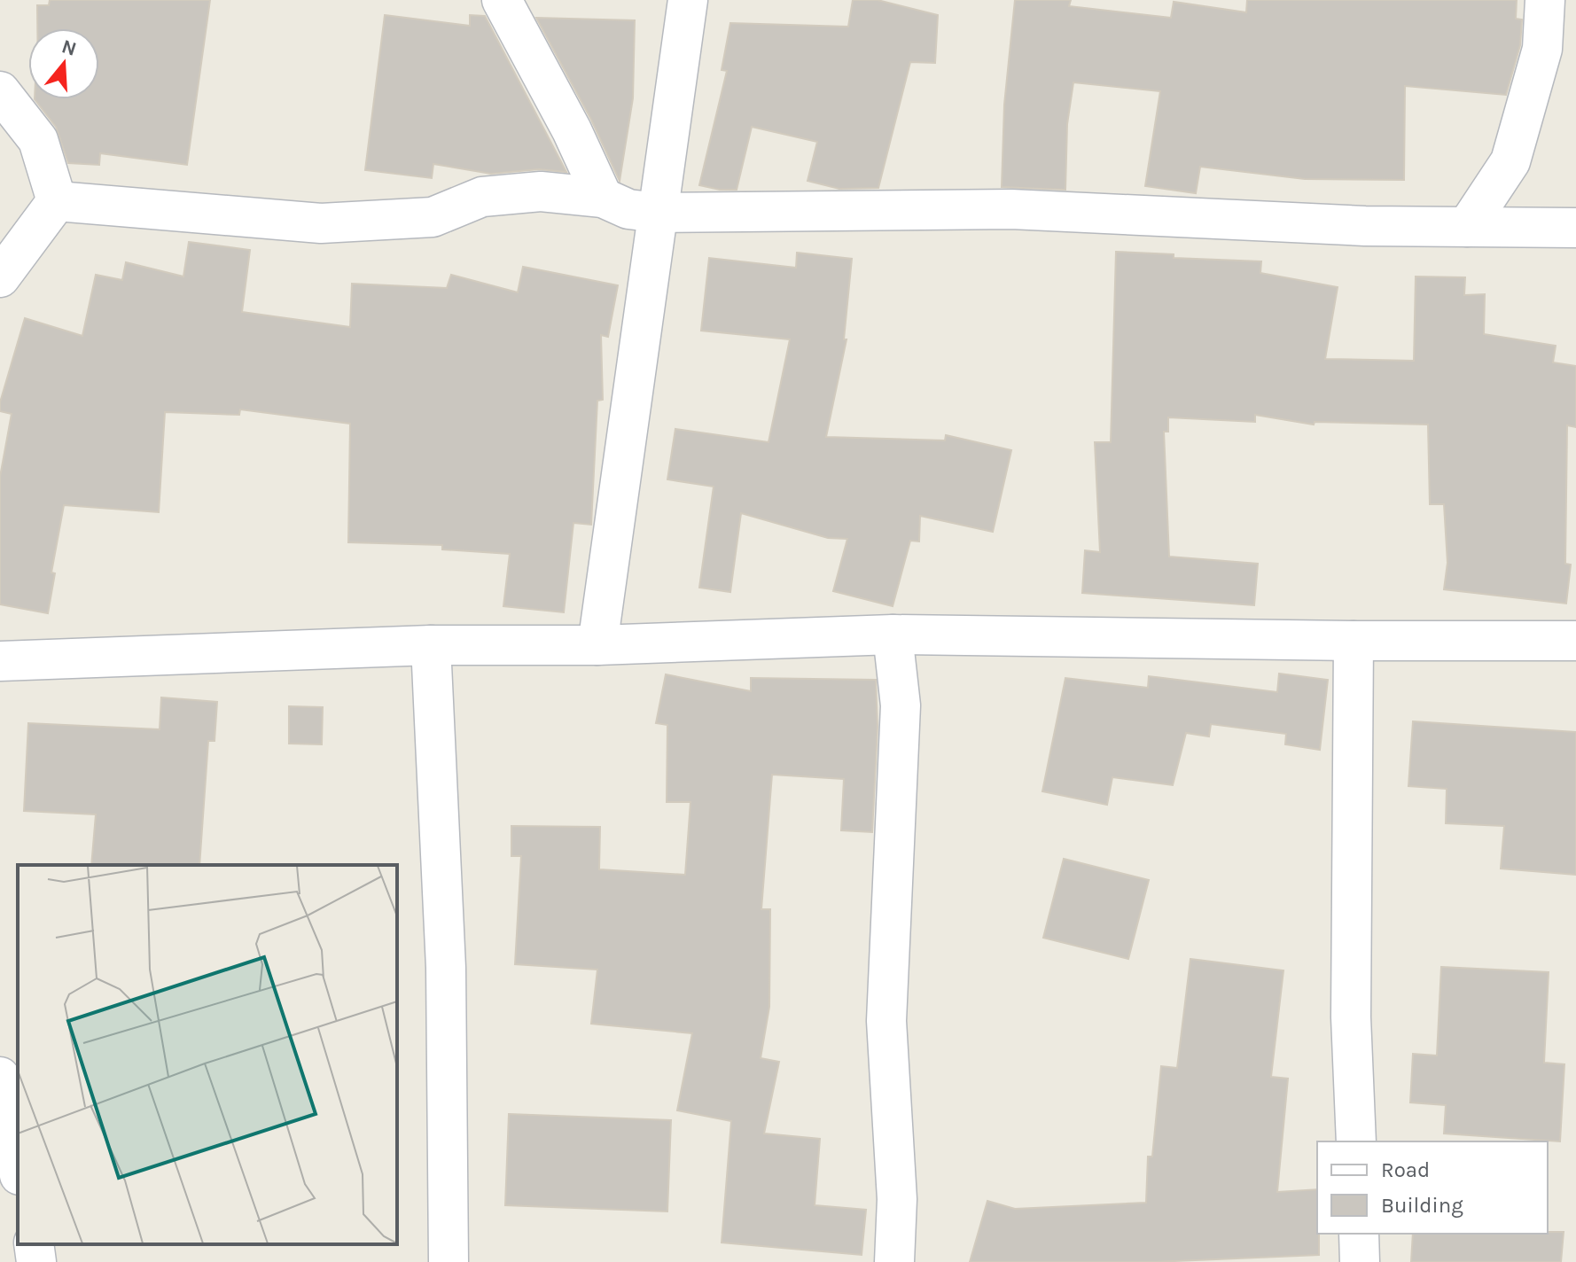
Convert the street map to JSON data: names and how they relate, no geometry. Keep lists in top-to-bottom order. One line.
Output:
{"legend":["Road","Building"],"north":"top"}
